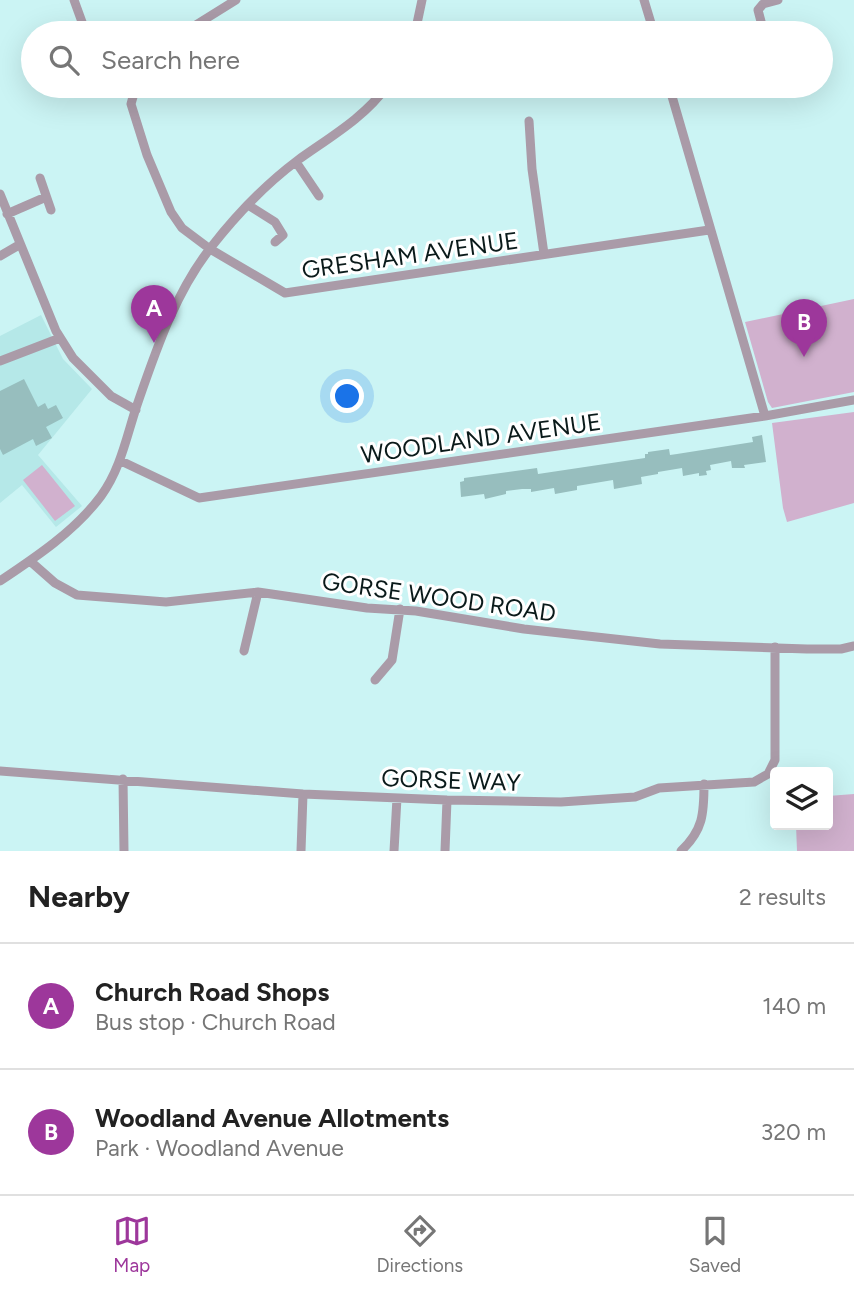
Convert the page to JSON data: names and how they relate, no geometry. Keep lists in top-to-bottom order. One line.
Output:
{"streets":{"street":["GRESHAM AVENUE","WOODLAND AVENUE","GORSE WOOD ROAD","GORSE WAY"]},"crossings":[["GORSE WOOD ROAD","GORSE WAY"]],"page":{"search":"Search here","pins":["A","B"],"heading":["Nearby","2 results"],"list":[{"mark":"A","name":"Church Road Shops","note":"Bus stop · Church Road","value":"140 m"},{"mark":"B","name":"Woodland Avenue Allotments","note":"Park · Woodland Avenue","value":"320 m"}],"nav":["Map","Directions","Saved"]}}
